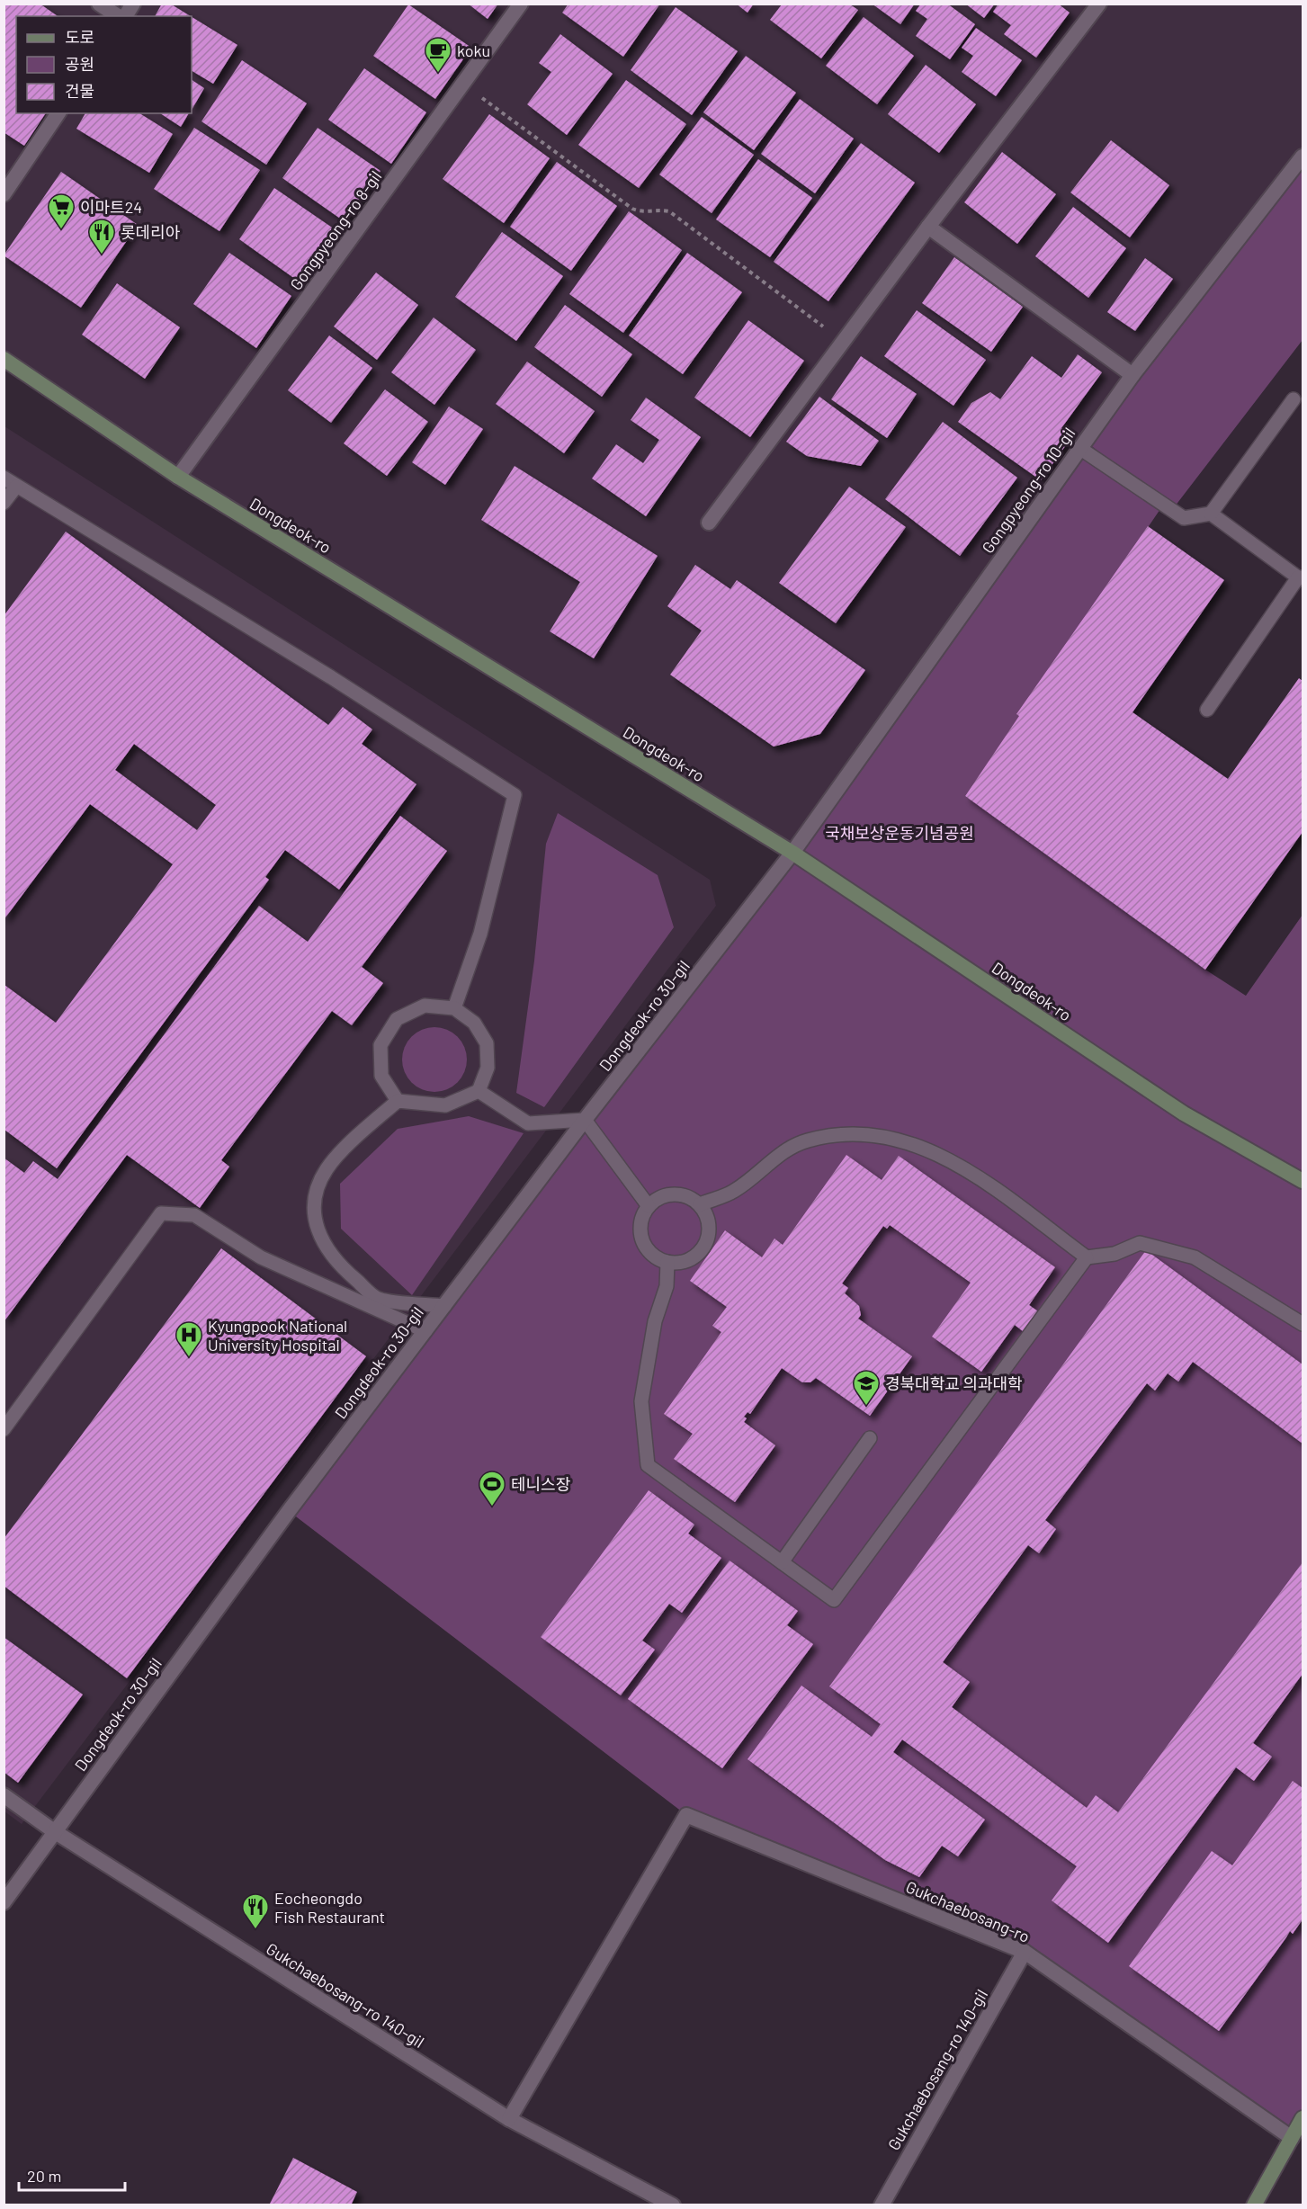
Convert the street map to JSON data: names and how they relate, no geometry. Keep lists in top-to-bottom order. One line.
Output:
{"streets":{"main road":["Dongdeok-ro"],"street":["Gongpyeong-ro 8-gil","Gongpyeong-ro 10-gil","Dongdeok-ro 30-gil","Gukchaebosang-ro","Gukchaebosang-ro 140-gil"]},"crossings":[["Gongpyeong-ro 8-gil","Dongdeok-ro"],["Gongpyeong-ro 10-gil","Dongdeok-ro"],["Gongpyeong-ro 10-gil","Dongdeok-ro 30-gil"],["Dongdeok-ro","Dongdeok-ro 30-gil"],["Dongdeok-ro 30-gil","Gukchaebosang-ro 140-gil"],["Gukchaebosang-ro","Gukchaebosang-ro 140-gil"]],"parks":["국채보상운동기념공원"],"places":{"cafe":["koku"],"supermarket":["이마트24"],"restaurant":["롯데리아","Eocheongdo Fish Restaurant"],"hospital":["Kyungpook National University Hospital"],"school or university":["경북대학교 의과대학"],"sports":["테니스장"]},"legend":["도로","공원","건물"],"scale_bar":"20 m"}
